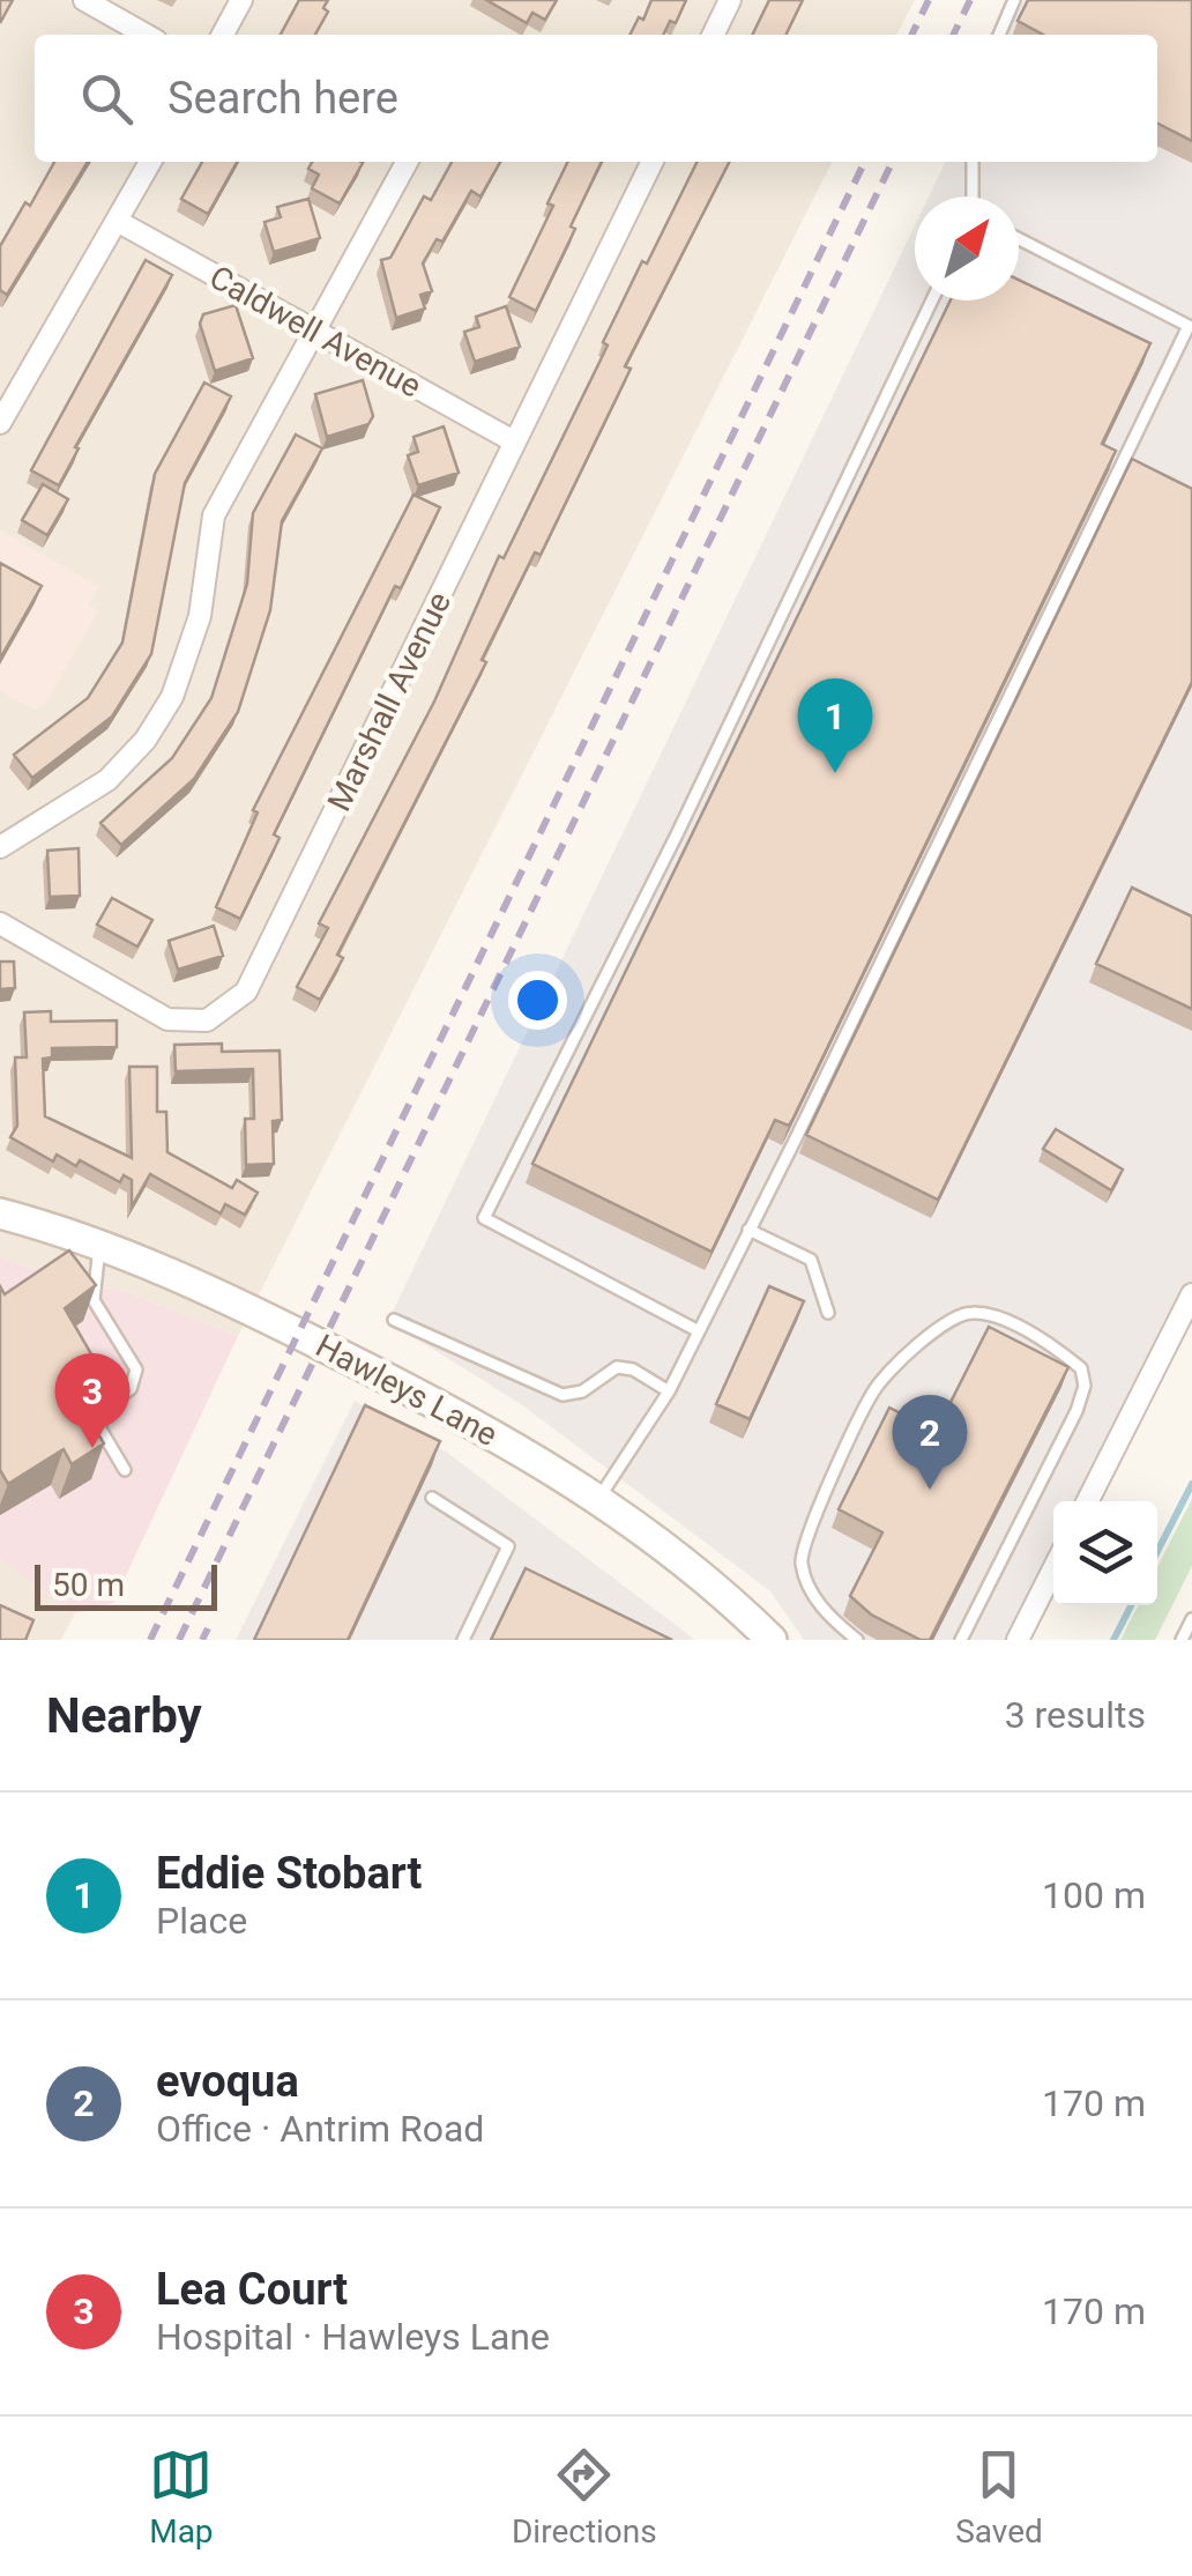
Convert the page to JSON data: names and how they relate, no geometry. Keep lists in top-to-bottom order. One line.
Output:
{"streets":{"street":["Caldwell Avenue","Marshall Avenue","Hawleys Lane"]},"crossings":[["Caldwell Avenue","Marshall Avenue"]],"scale_bar":"50 m","north":"top right","page":{"search":"Search here","pins":["1","3","2"],"scale":"50 m","heading":["Nearby","3 results"],"list":[{"mark":"1","name":"Eddie Stobart","note":"Place","value":"100 m"},{"mark":"2","name":"evoqua","note":"Office · Antrim Road","value":"170 m"},{"mark":"3","name":"Lea Court","note":"Hospital · Hawleys Lane","value":"170 m"}],"nav":["Map","Directions","Saved"]}}
